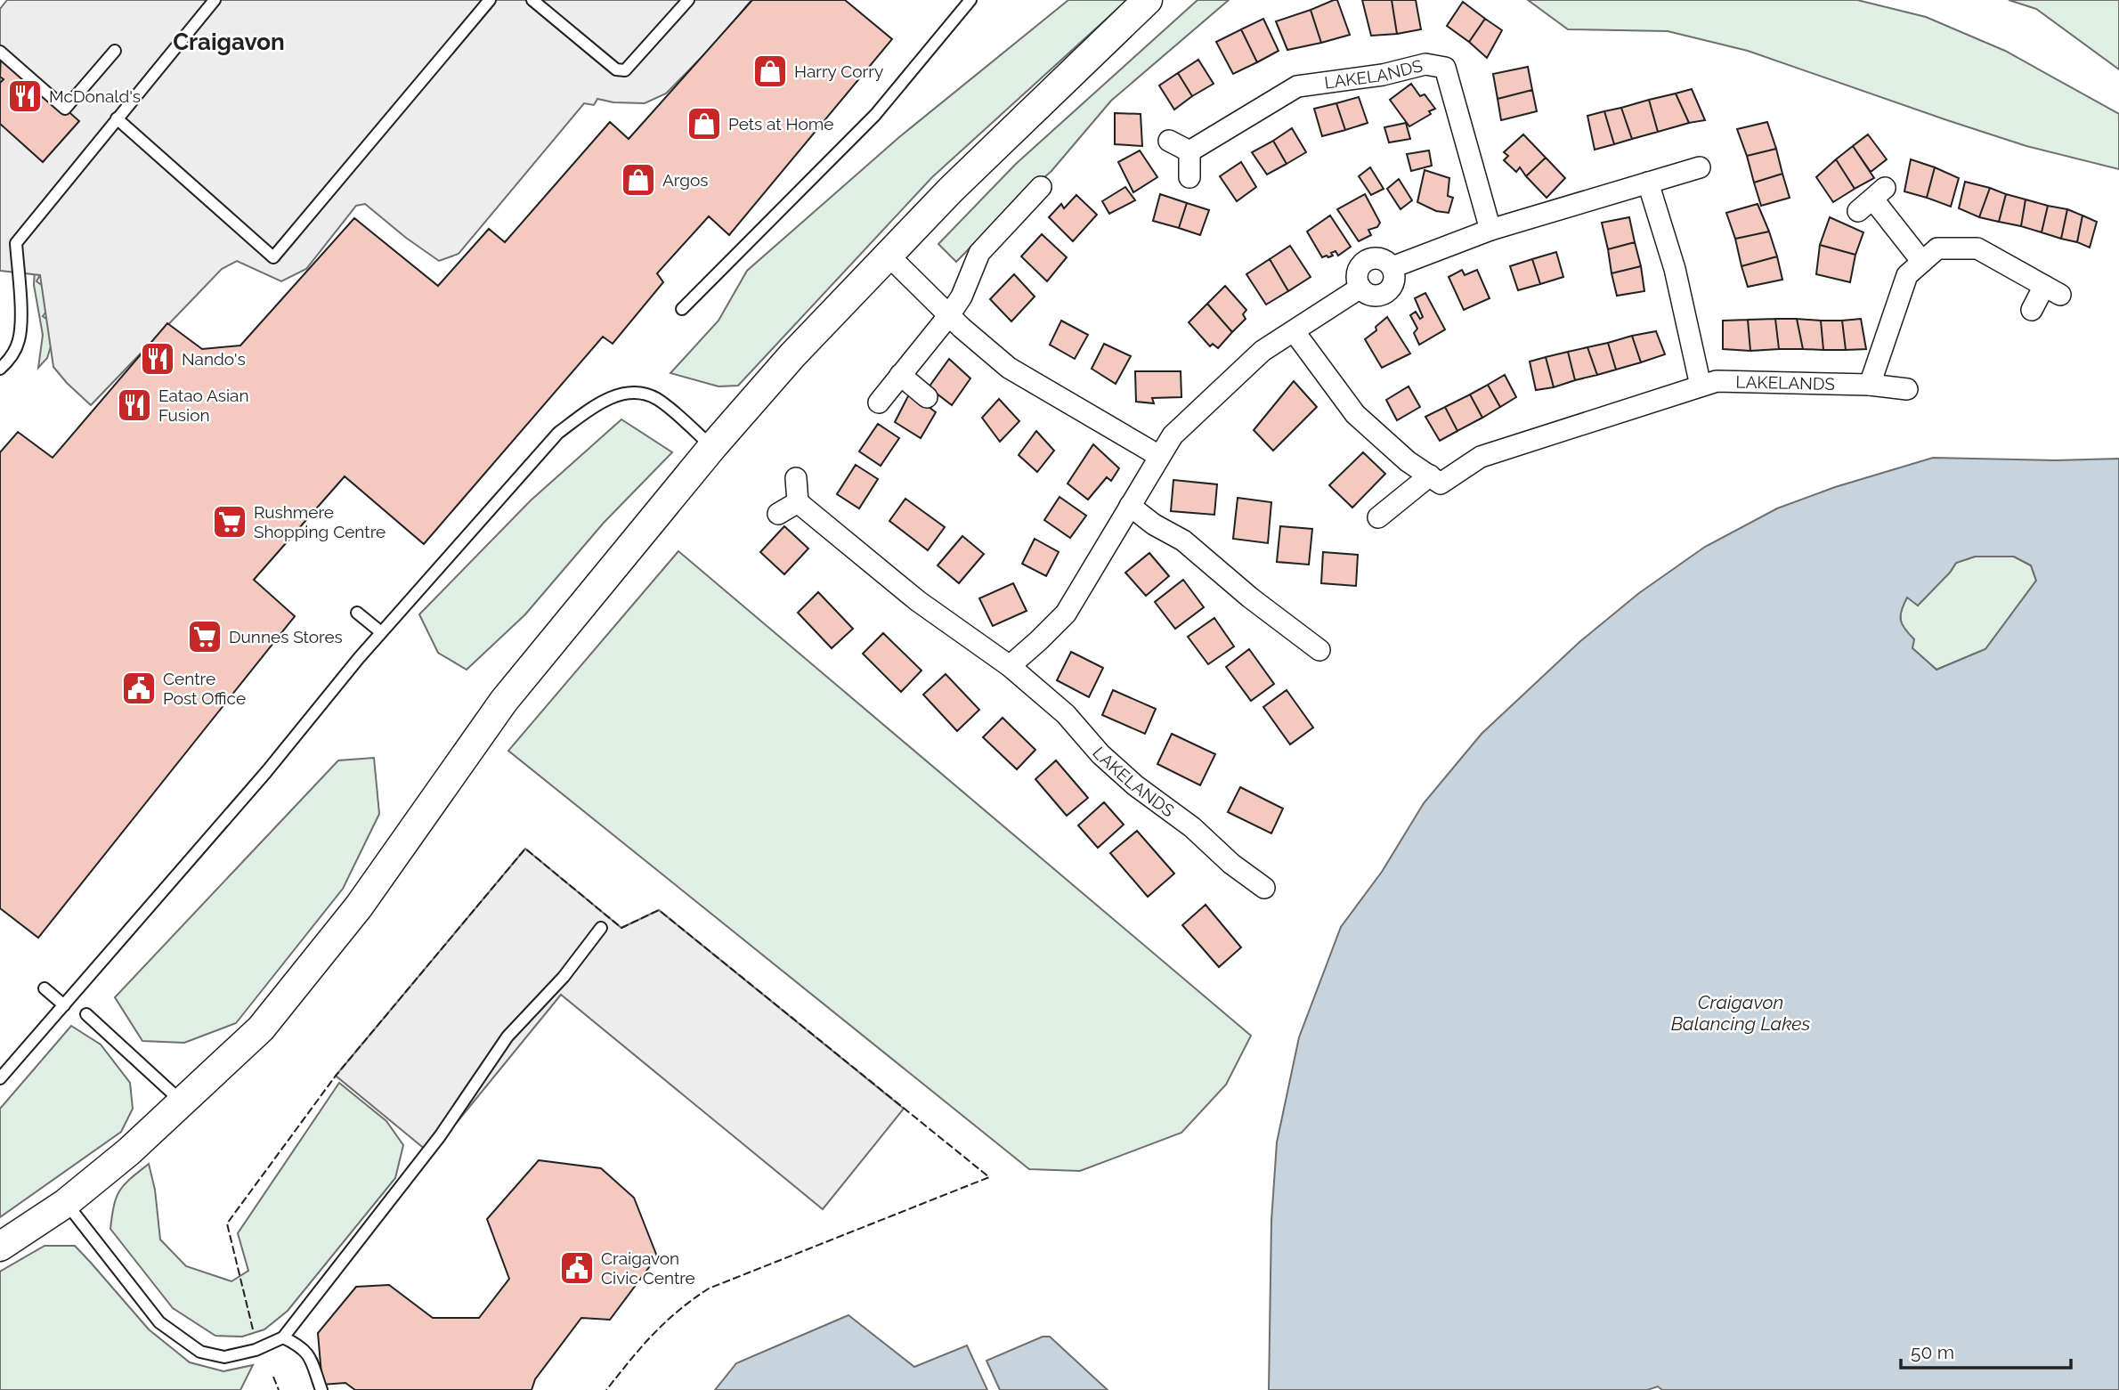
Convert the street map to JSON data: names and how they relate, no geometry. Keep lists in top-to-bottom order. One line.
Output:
{"streets":{"street":["LAKELANDS"]},"districts":["Craigavon"],"water":["Craigavon Balancing Lakes"],"places":{"shop":["Harry Corry","Pets at Home","Argos"],"restaurant":["McDonald's","Nando's","Eatao Asian Fusion"],"supermarket":["Rushmere Shopping Centre","Dunnes Stores"],"public building":["Centre Post Office","Craigavon Civic Centre"]},"scale_bar":"50 m"}
